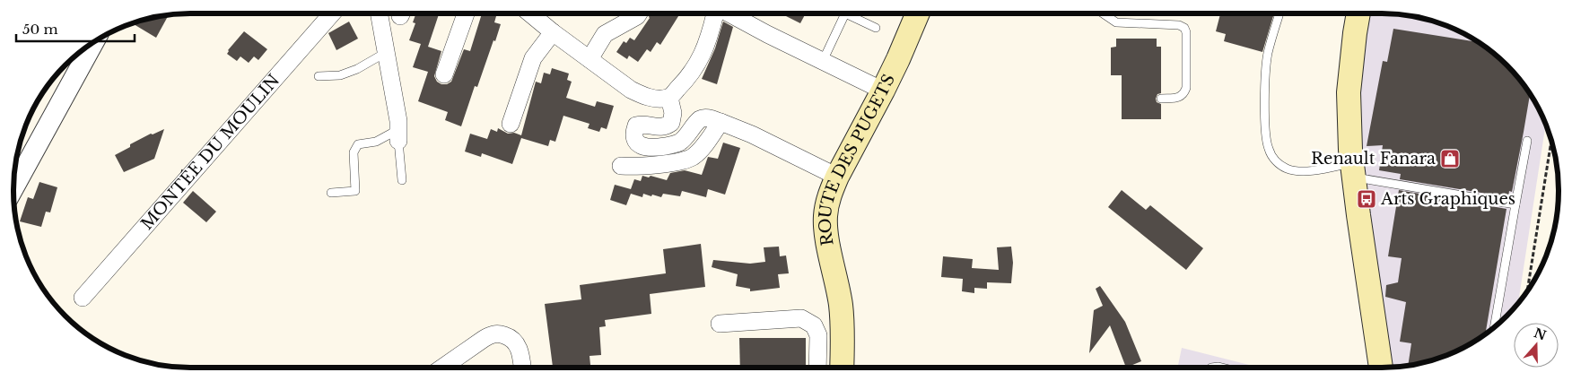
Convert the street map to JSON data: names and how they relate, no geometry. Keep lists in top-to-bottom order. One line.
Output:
{"streets":{"main road":["ROUTE DES PUGETS"],"street":["MONTÉE DU MOULIN"]},"places":{"shop":["Renault Fanara"],"bus stop":["Arts Graphiques"]},"scale_bar":"50 m","north":"top"}
